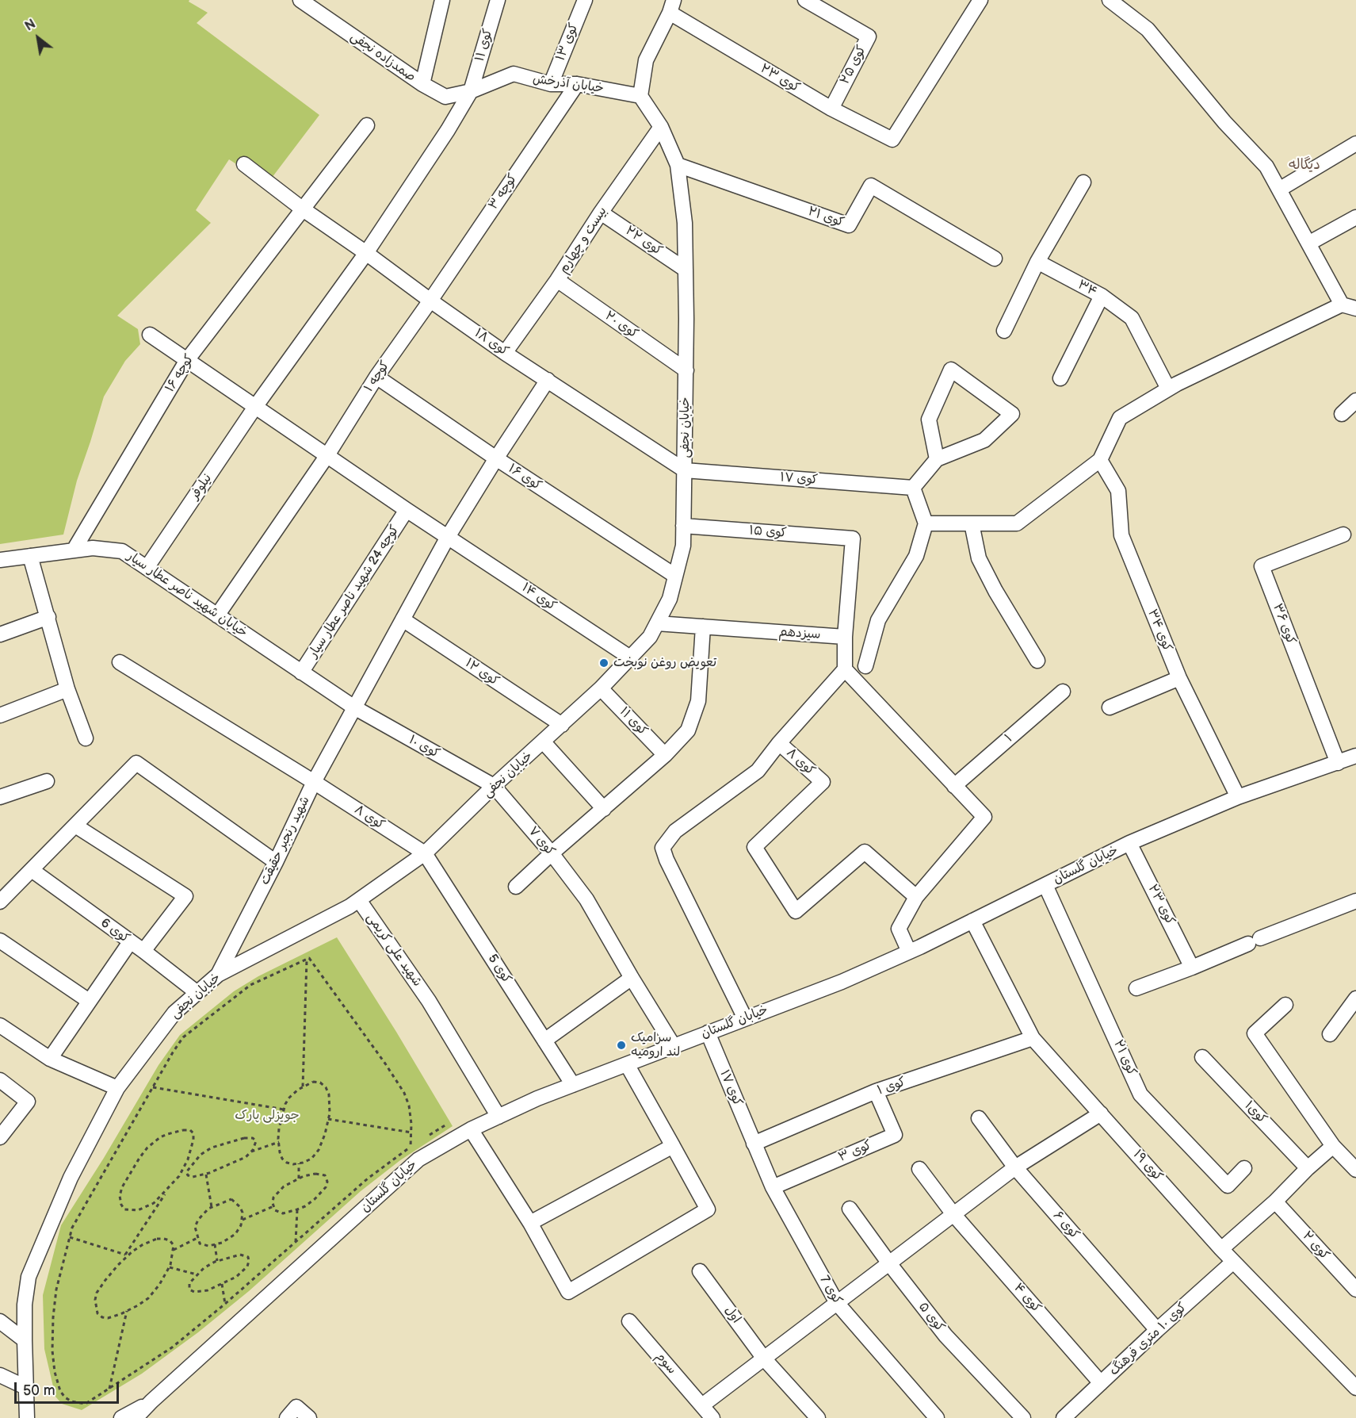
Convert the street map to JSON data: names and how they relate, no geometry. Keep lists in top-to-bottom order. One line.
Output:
{"streets":{"street":["کوی ۱۳","کوی ۱۱","صمدزاده نجفی","کوی ۲۵","کوی ۲۳","خیابان آذرخش","کوچه ۳","کوی ۲۱","بیست و چهارم","کوی ۲۲","۳۴","کوی ۲۰","کوی ۱۸","کوچه ۱۶","کوچه ۱","خیابان نجفی","کوی ۱۶","کوی ۱۷","نیلوفر","کوی ۱۵","کوچه 24 شهید ناصر عطار سیار","خیابان شهید ناصر عطار سیار","کوی ۱۴","کوی ۳۶","کوی ۳۴","سیزدهم","کوی ۱۲","۱","کوی ۱۰","کوی ۸","شهید رنجبر حقیقت","کوی ۷","خیابان گلستان","کوی 6","شهید علی کریمی","کوی 5","کوی ۱","کوی۱","کوی ۳","کوی ۱۹","کوی ۶","کوی ۲","کوی 7","کوی ۴","اول","کوی ۵","کوی ۱۰ متری فرهنگ","سوم"]},"crossings":[["کوی ۱۳","خیابان آذرخش"],["کوی ۱۱","صمدزاده نجفی"],["کوی ۱۱","خیابان آذرخش"],["کوی ۱۱","کوی ۱۸"],["کوی ۱۱","خیابان نجفی"],["کوی ۱۱","نیلوفر"],["صمدزاده نجفی","خیابان آذرخش"],["کوی ۲۵","کوی ۲۳"],["کوی ۲۳","خیابان گلستان"],["خیابان آذرخش","کوچه ۳"],["خیابان آذرخش","خیابان نجفی"],["کوچه ۳","کوی ۱۸"],["کوچه ۳","کوچه ۱"],["کوی ۲۱","خیابان نجفی"],["کوی ۲۱","خیابان گلستان"],["بیست و چهارم","کوی ۲۲"],["بیست و چهارم","کوی ۲۰"],["بیست و چهارم","کوی ۱۸"],["بیست و چهارم","خیابان نجفی"],["کوی ۲۲","خیابان نجفی"],["کوی ۲۰","خیابان نجفی"],["کوی ۱۸","کوچه ۱۶"],["کوی ۱۸","کوچه ۱"],["کوی ۱۸","خیابان نجفی"],["کوی ۱۸","کوی ۱۷"],["کوی ۱۸","نیلوفر"],["کوی ۱۸","شهید رنجبر حقیقت"],["کوچه ۱۶","خیابان شهید ناصر عطار سیار"],["کوچه ۱۶","کوی ۱۴"],["کوچه ۱","کوی ۱۶"],["کوچه ۱","خیابان شهید ناصر عطار سیار"],["کوچه ۱","کوی ۱۴"],["خیابان نجفی","کوی ۱۶"],["خیابان نجفی","کوی ۱۷"],["خیابان نجفی","کوی ۱۵"],["خیابان نجفی","کوی ۱۴"],["خیابان نجفی","سیزدهم"],["خیابان نجفی","کوی ۱۲"],["خیابان نجفی","کوی ۱۰"],["خیابان نجفی","کوی ۸"],["خیابان نجفی","شهید رنجبر حقیقت"],["خیابان نجفی","کوی ۷"],["خیابان نجفی","کوی 6"],["خیابان نجفی","شهید علی کریمی"],["خیابان نجفی","کوی 5"],["کوی ۱۶","شهید رنجبر حقیقت"],["کوی ۱۷","خیابان گلستان"],["کوی ۱۷","کوی ۱"],["کوی ۱۷","کوی 7"],["نیلوفر","خیابان شهید ناصر عطار سیار"],["نیلوفر","کوی ۱۴"],["کوی ۱۵","سیزدهم"],["کوچه 24 شهید ناصر عطار سیار","خیابان شهید ناصر عطار سیار"],["کوچه 24 شهید ناصر عطار سیار","کوی ۱۴"],["خیابان شهید ناصر عطار سیار","کوی ۱۰"],["خیابان شهید ناصر عطار سیار","شهید رنجبر حقیقت"],["کوی ۱۴","شهید رنجبر حقیقت"],["کوی ۳۶","خیابان گلستان"],["کوی ۳۴","خیابان گلستان"],["کوی ۱۲","شهید رنجبر حقیقت"],["کوی ۱۰","شهید رنجبر حقیقت"],["کوی ۱۰","کوی ۷"],["کوی ۸","شهید رنجبر حقیقت"],["کوی ۸","کوی 5"],["کوی ۷","خیابان گلستان"],["خیابان گلستان","شهید علی کریمی"],["خیابان گلستان","کوی 5"],["خیابان گلستان","کوی ۱۹"],["کوی ۱","کوی ۳"],["کوی ۱","کوی ۱۹"],["کوی ۱","کوی 7"],["کوی ۳","کوی 7"],["کوی ۱۹","کوی ۱۰ متری فرهنگ"],["کوی ۶","کوی ۱۰ متری فرهنگ"],["کوی ۴","کوی ۱۰ متری فرهنگ"]],"districts":["دیگاله"],"parks":["جویزلی پارک"],"places":["تعویض روغن نوبخت","سرامیک لند ارومیه"],"scale_bar":"50 m","north":"top left"}
